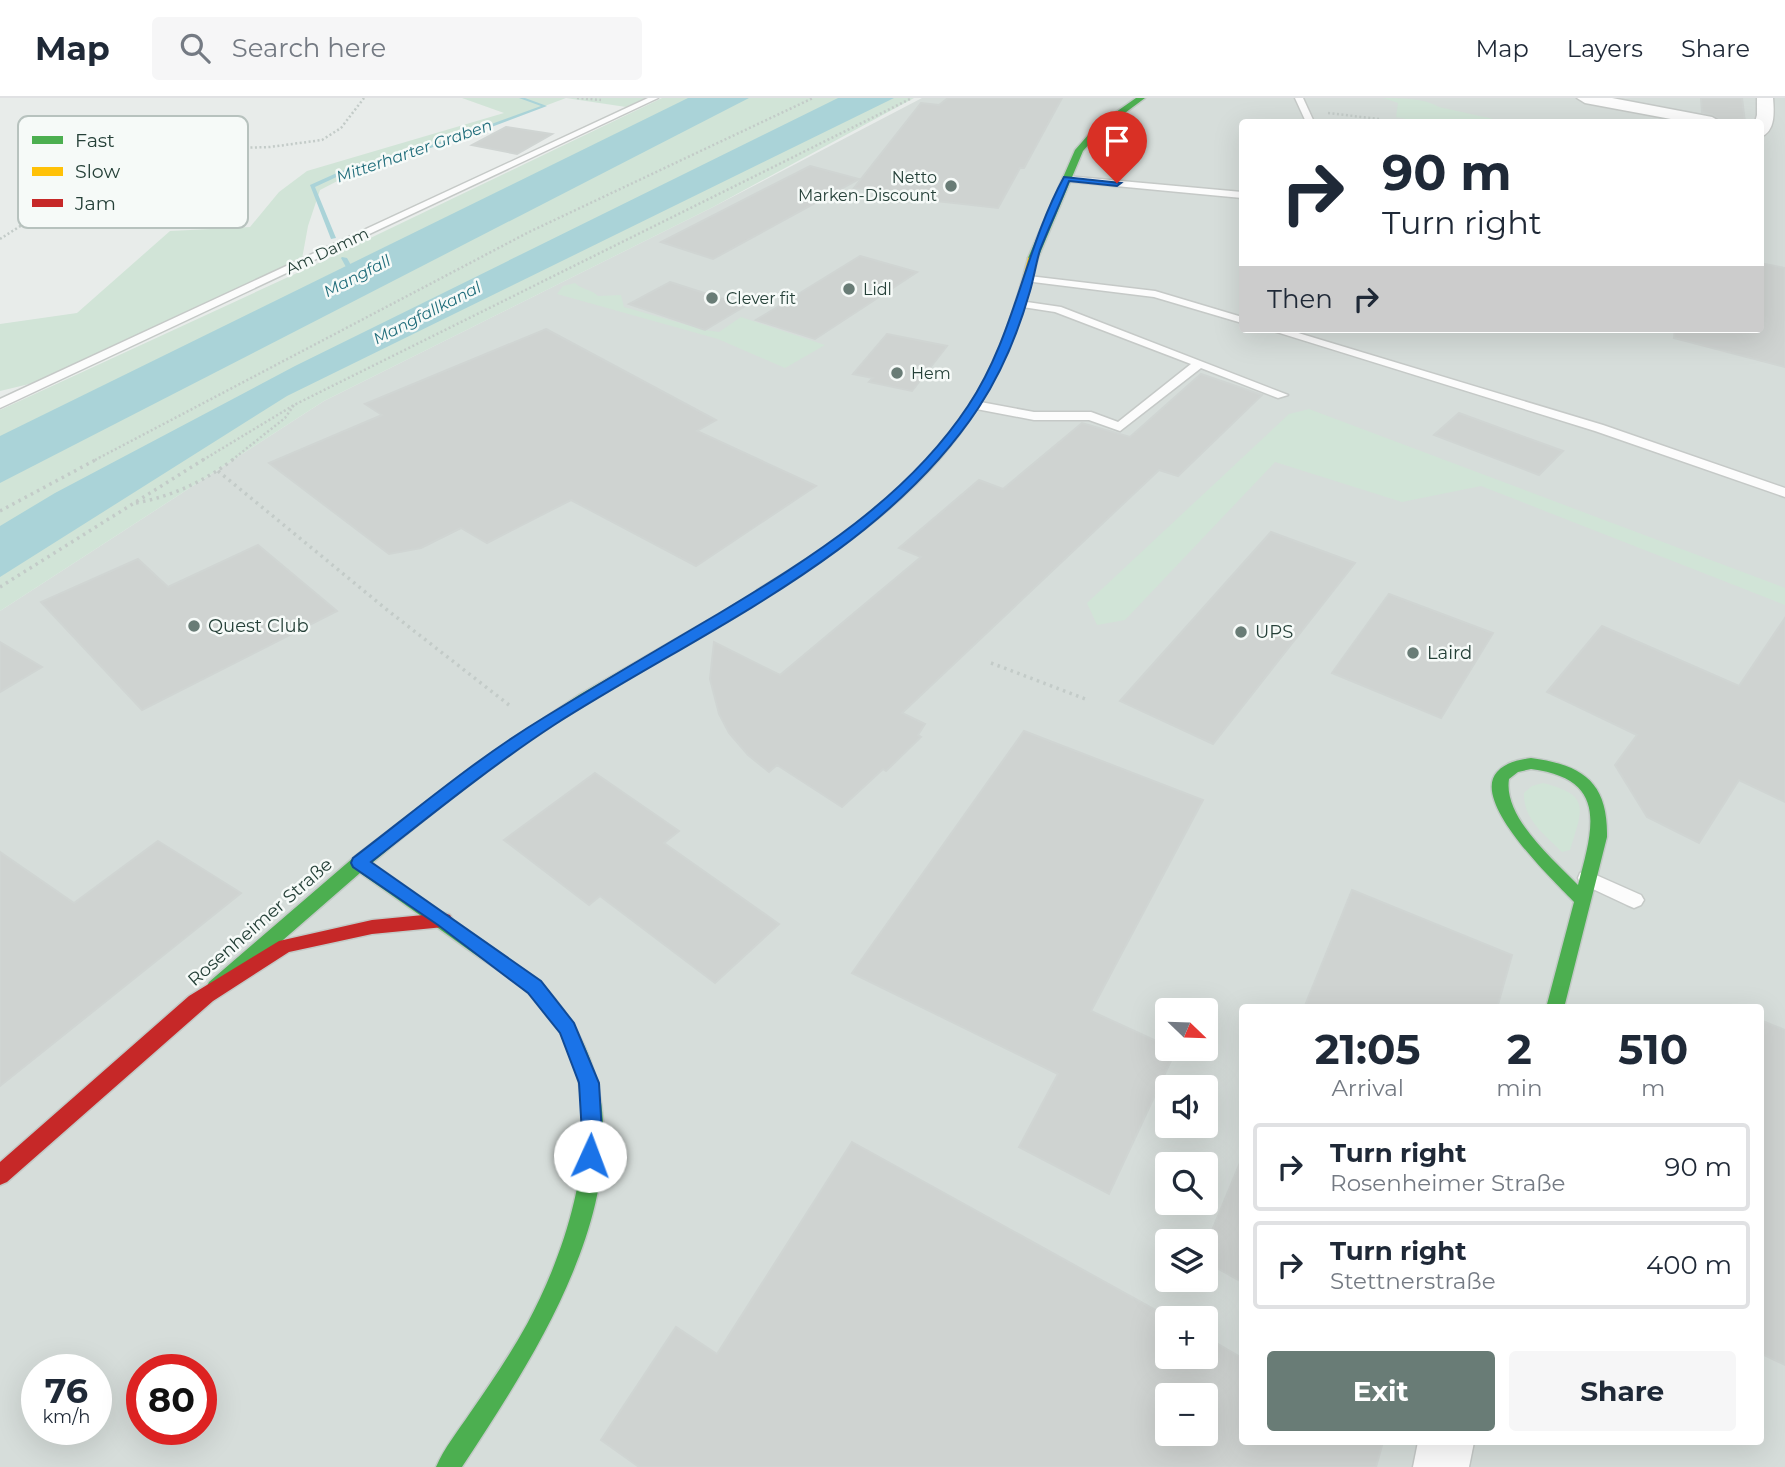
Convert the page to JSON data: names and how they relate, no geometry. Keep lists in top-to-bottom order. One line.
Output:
{"streets":{"main road":["Rosenheimer Straße"],"lane":["Am Damm"]},"water":["Mitterharter Graben","Mangfall","Mangfallkanal"],"places":["Netto Marken-Discount","Lidl","Clever fit","Hem","Quest Club","UPS","Laird"],"legend":["Fast","Slow","Jam"],"north":"bottom right","page":{"header":"Map","search":"Search here","nav":["Map","Layers","Share"],"turn":["90 m","Turn right"],"then":"Then","map_buttons":["+","−"],"eta":["21:05","Arrival","2","min","510","m"],"list":[{"name":"Turn right","note":"Rosenheimer Straße","value":"90 m"},{"name":"Turn right","note":"Stettnerstraße","value":"400 m"}],"buttons":["Exit","Share"],"speed":"76 km/h","limit":"80"}}
